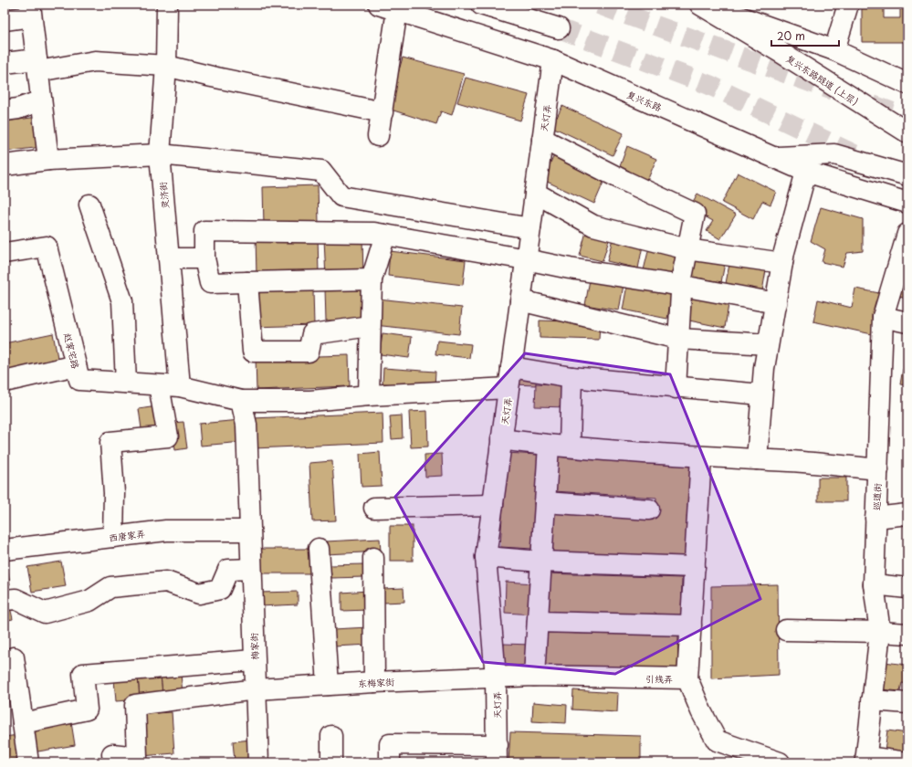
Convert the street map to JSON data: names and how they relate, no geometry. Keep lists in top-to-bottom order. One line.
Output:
{"streets":{"street":["复兴东路隧道 (上层)","复兴东路","天灯弄","灵济街","赵家宅路","巡道街","西唐家弄","梅家街","引线弄","东梅家街"]},"crossings":[["复兴东路","天灯弄"],["天灯弄","赵家宅路"],["天灯弄","引线弄"],["天灯弄","东梅家街"],["灵济街","赵家宅路"],["赵家宅路","梅家街"],["西唐家弄","梅家街"],["梅家街","东梅家街"],["引线弄","东梅家街"]],"scale_bar":"20 m"}
